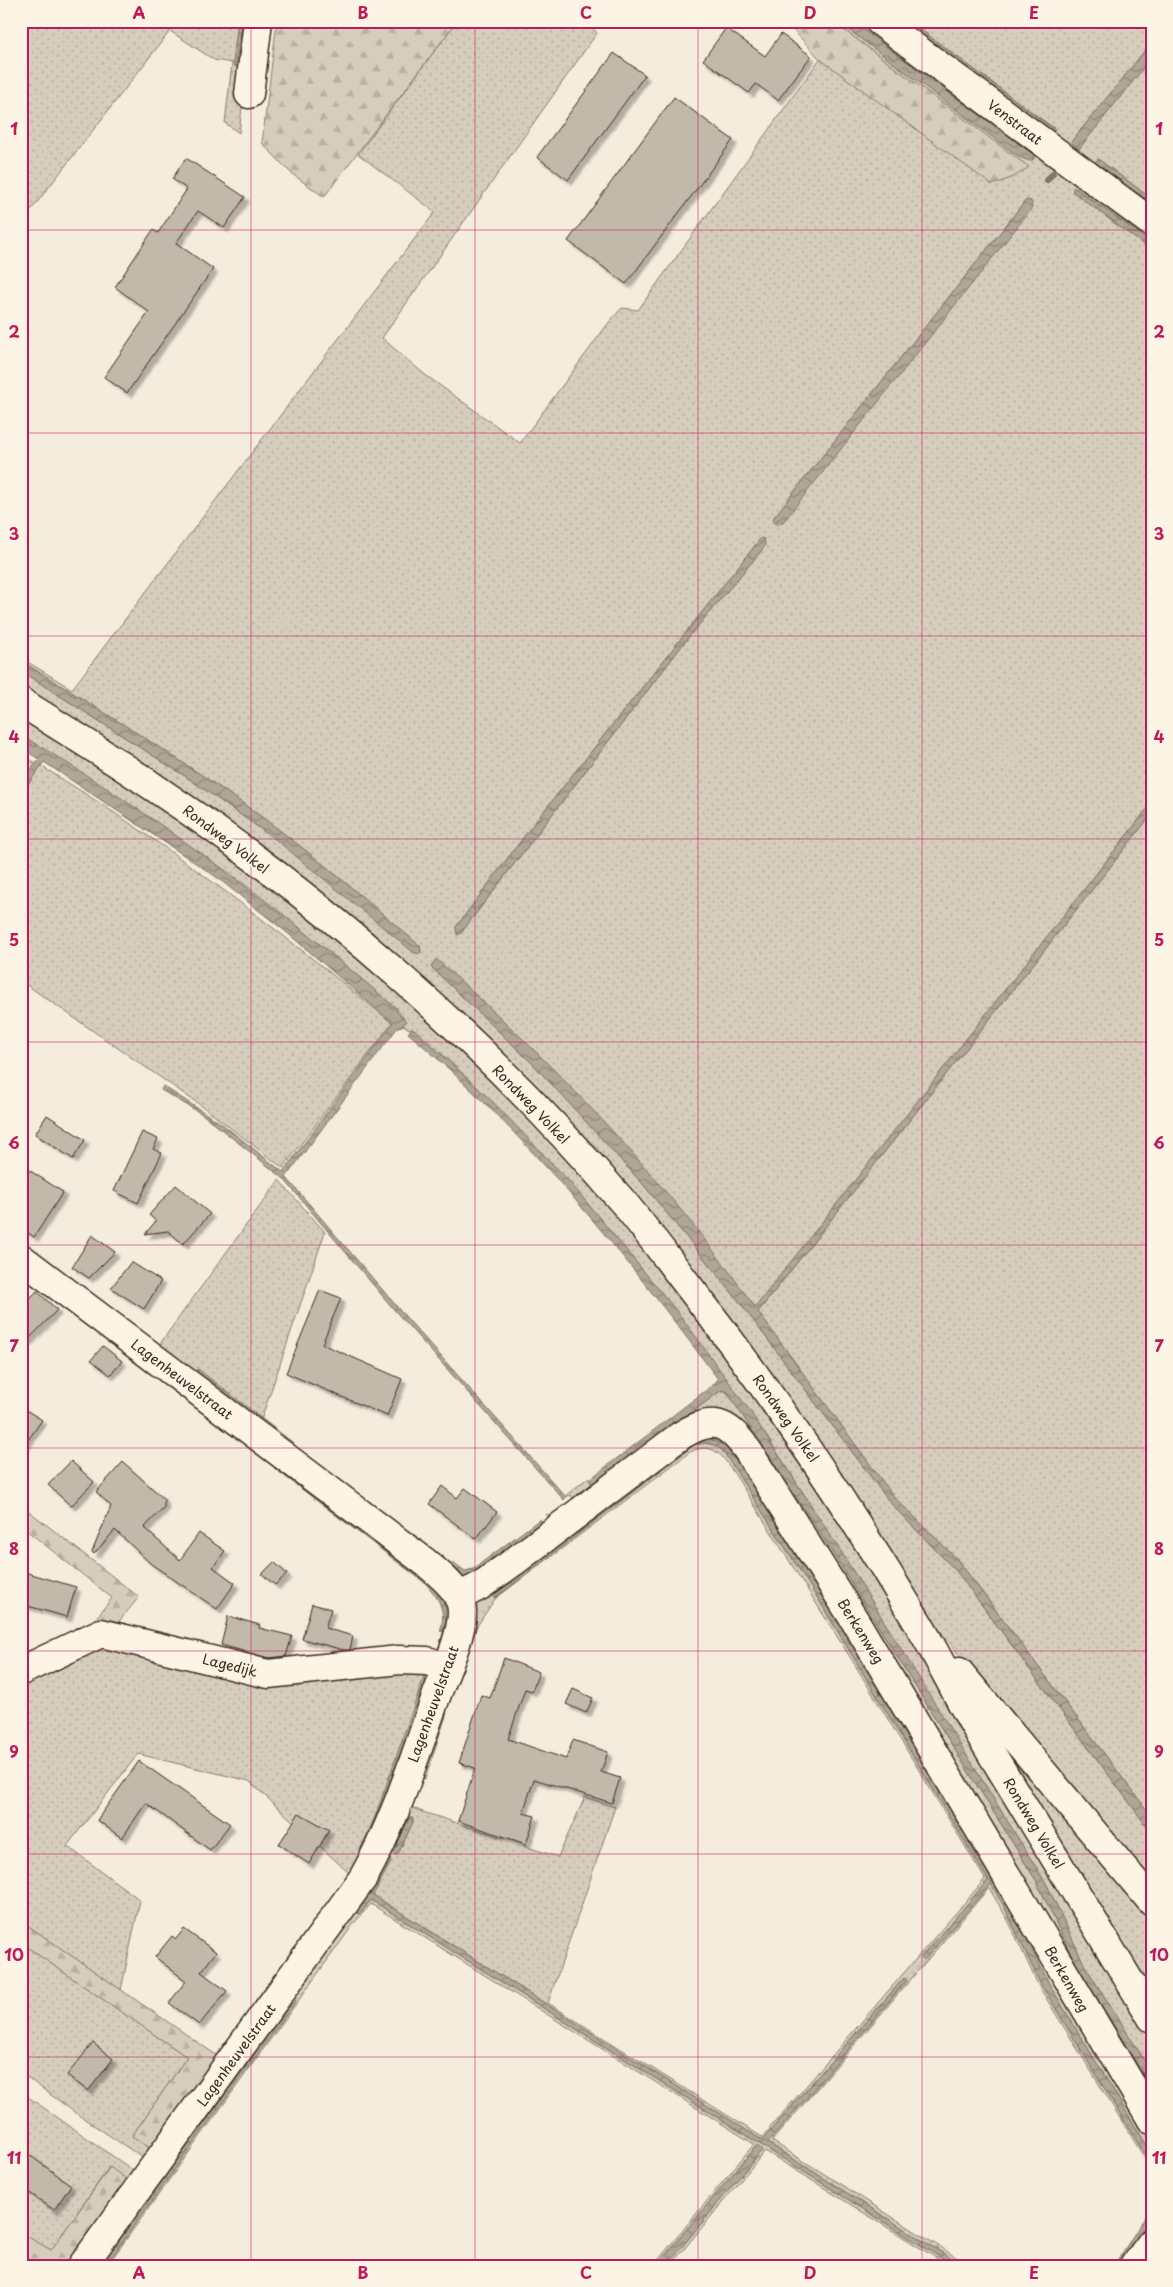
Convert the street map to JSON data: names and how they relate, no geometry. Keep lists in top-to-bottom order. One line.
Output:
{"streets":{"street":["Venstraat","Rondweg Volkel","Lagenheuvelstraat","Berkenweg","Lagedijk"]},"crossings":[["Lagenheuvelstraat","Berkenweg"],["Lagenheuvelstraat","Lagedijk"]],"grid":{"columns":["A","B","C","D","E"],"rows":["1","2","3","4","5","6","7","8","9","10","11"]}}
